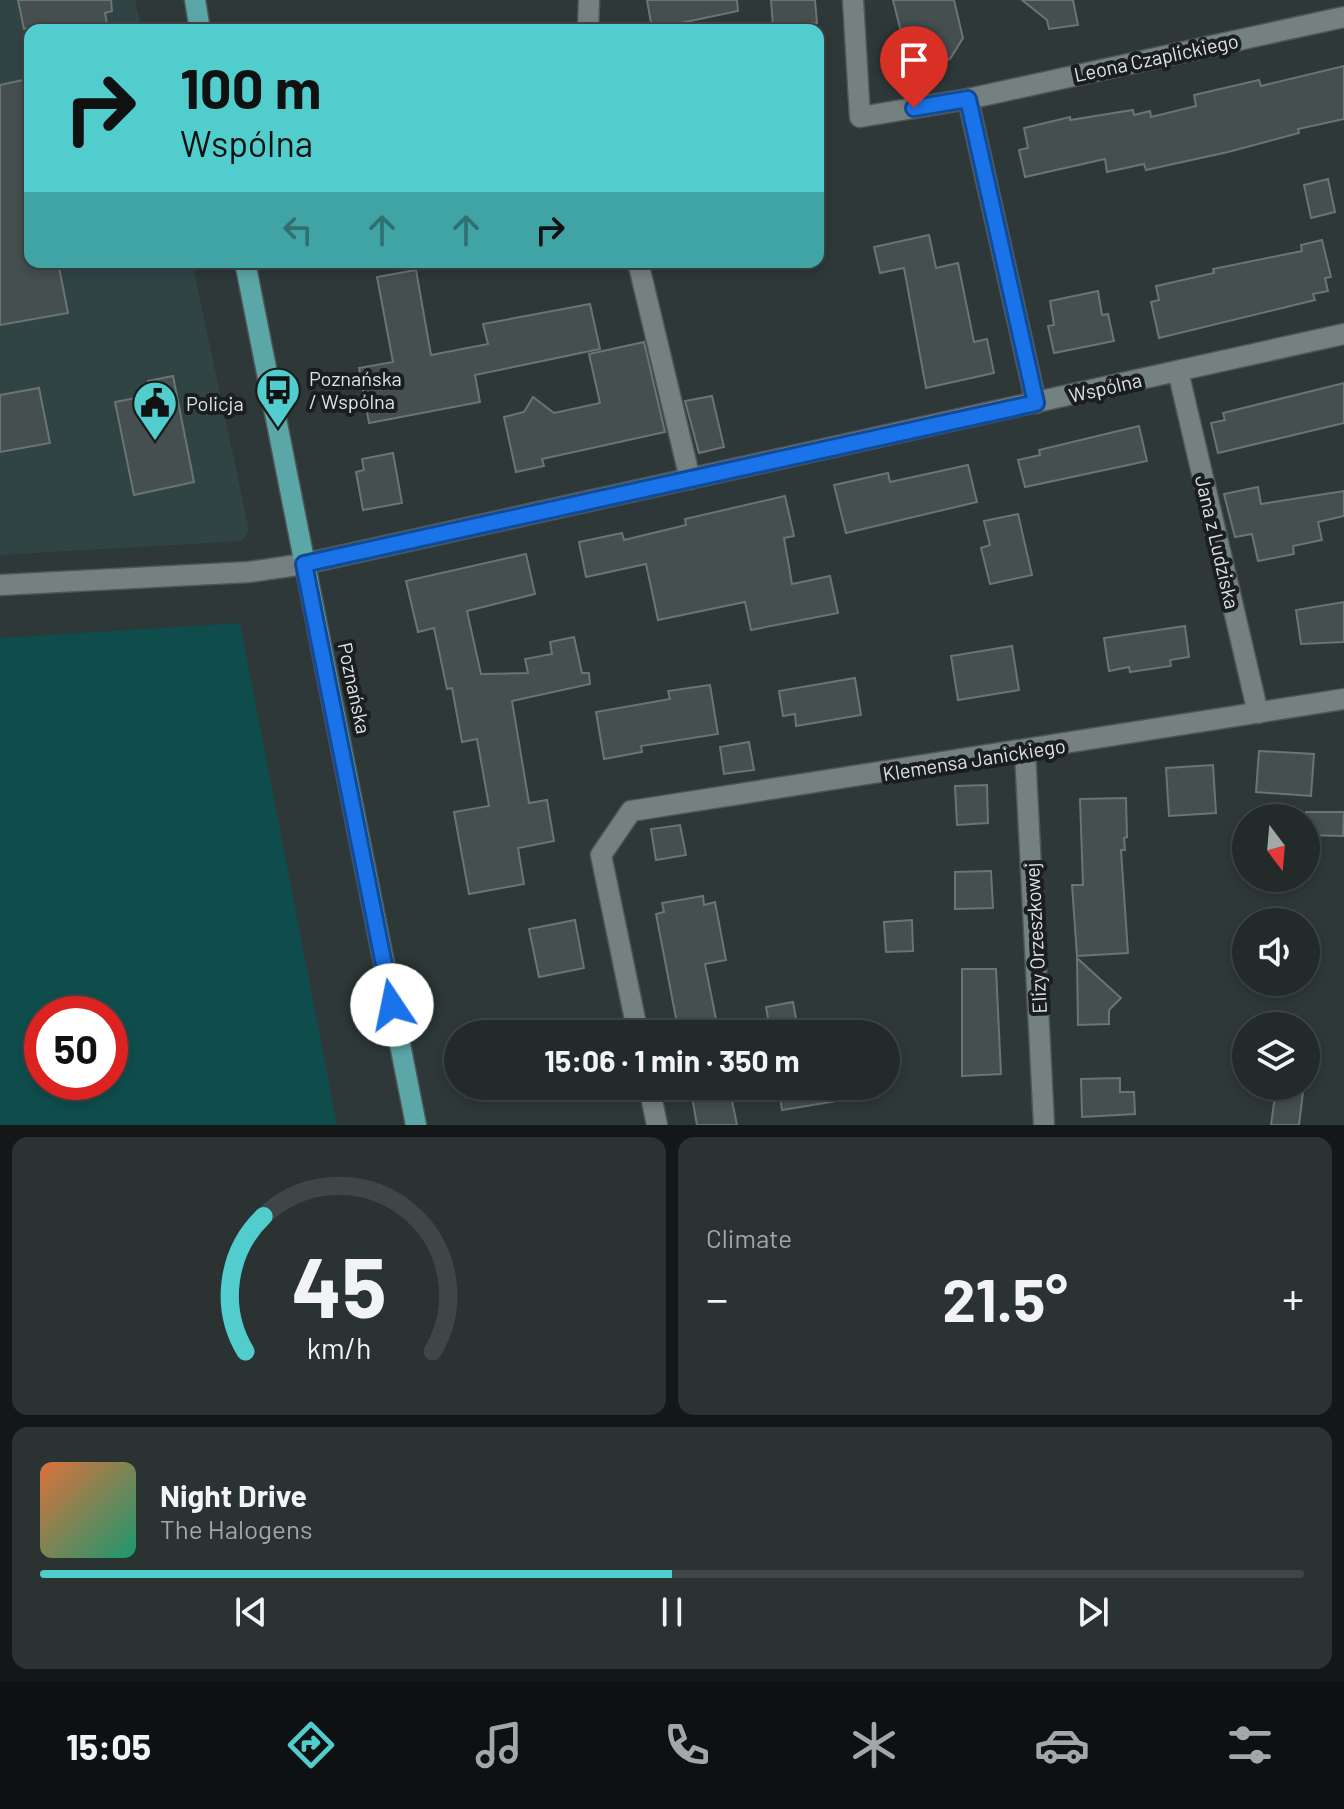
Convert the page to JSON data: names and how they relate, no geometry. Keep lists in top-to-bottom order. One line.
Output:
{"streets":{"main road":["Poznańska"],"street":["Leona Czaplickiego","Wspólna","Jana z Ludziska","Klemensa Janickiego","Elizy Orzeszkowej"]},"crossings":[["Wspólna","Jana z Ludziska"],["Wspólna","Poznańska"],["Jana z Ludziska","Klemensa Janickiego"],["Klemensa Janickiego","Elizy Orzeszkowej"]],"places":{"bus stop":["Poznańska / Wspólna"],"public building":["Policja"]},"north":"bottom","page":{"turn":["100 m","Wspólna"],"limit":"50","trip":"15:06 · 1 min · 350 m","tile":"Climate","heat":["−","21.5°","+"],"song":["Night Drive","The Halogens"],"tabs":"15:05","gauge":["45","km/h"]}}
